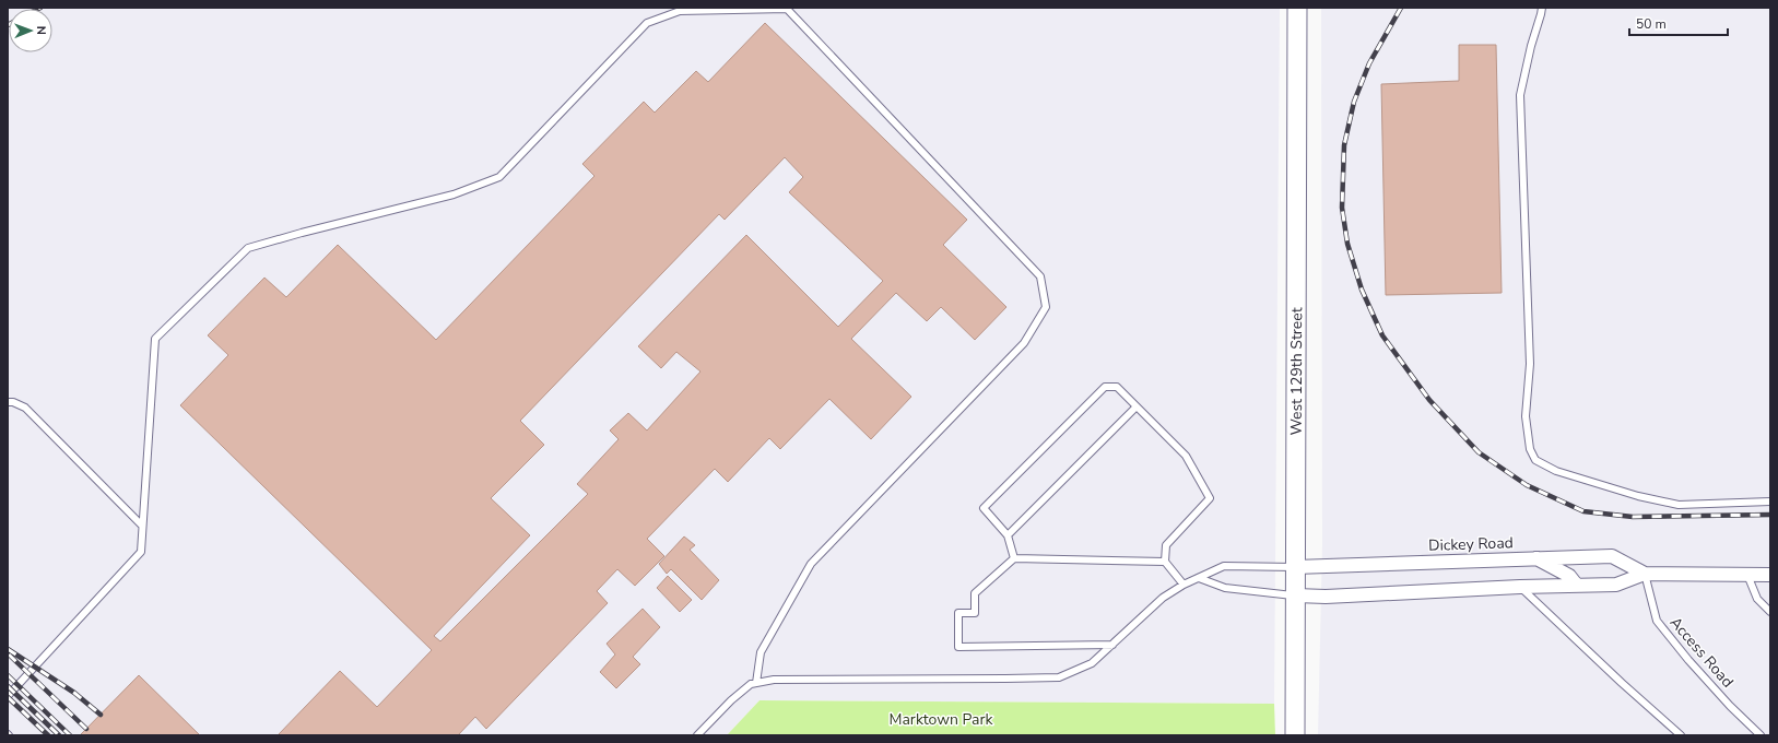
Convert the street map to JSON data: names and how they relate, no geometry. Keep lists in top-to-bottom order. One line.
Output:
{"streets":{"main road":["West 129th Street"],"street":["Dickey Road"],"lane":["Access Road"]},"crossings":[["West 129th Street","Dickey Road"],["Dickey Road","Access Road"]],"parks":["Marktown Park"],"scale_bar":"50 m","north":"right"}
